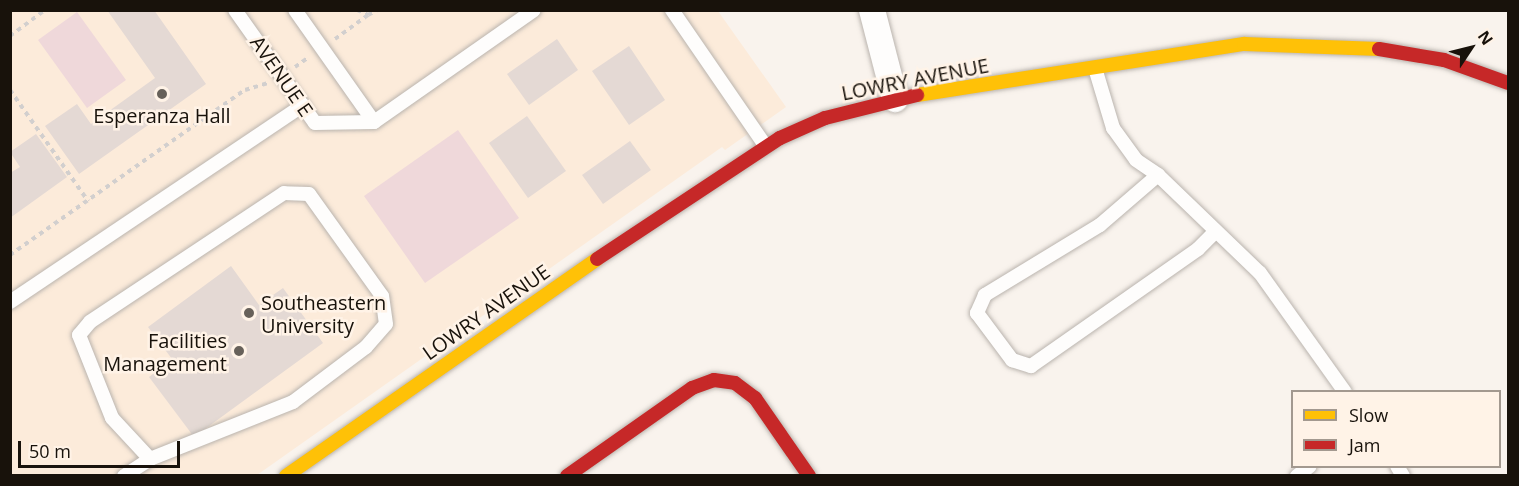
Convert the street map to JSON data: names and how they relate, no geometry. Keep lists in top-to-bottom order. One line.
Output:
{"streets":{"street":["LOWRY AVENUE"],"lane":["AVENUE E"]},"places":["Esperanza Hall","Southeastern University","Facilities Management"],"legend":["Slow","Jam"],"scale_bar":"50 m","north":"top right"}
